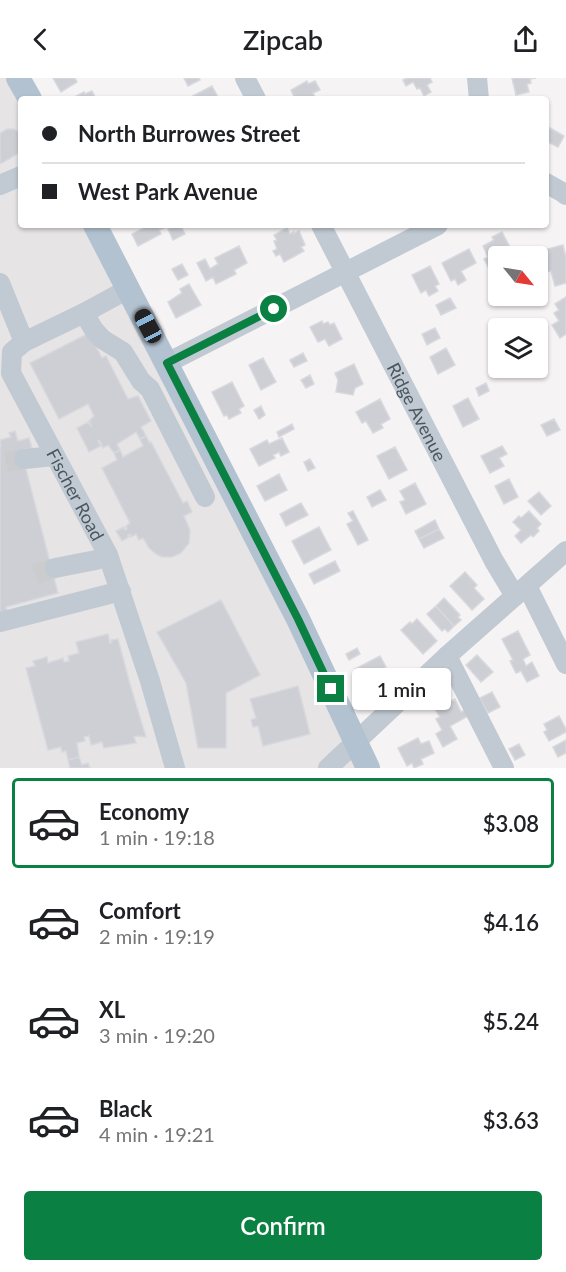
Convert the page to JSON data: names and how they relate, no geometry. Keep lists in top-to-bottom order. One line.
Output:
{"streets":{"street":["Ridge Avenue","Fischer Road"]},"north":"bottom right","page":{"header":"Zipcab","banner":["North Burrowes Street","West Park Avenue"],"bubble":"1 min","list":[{"name":"Economy","note":"1 min · 19:18","value":"$3.08"},{"name":"Comfort","note":"2 min · 19:19","value":"$4.16"},{"name":"XL","note":"3 min · 19:20","value":"$5.24"},{"name":"Black","note":"4 min · 19:21","value":"$3.63"}],"buttons":"Confirm"}}
